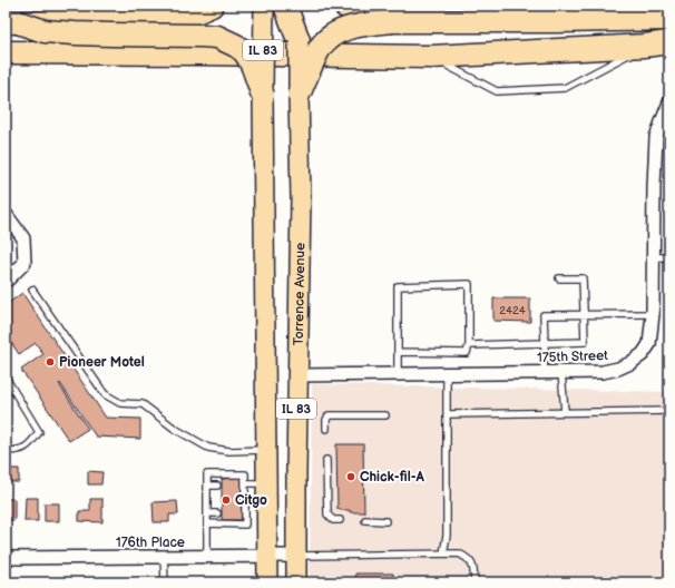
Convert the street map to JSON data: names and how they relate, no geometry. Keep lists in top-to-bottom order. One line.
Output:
{"streets":{"main road":["IL 83","Torrence Avenue"],"street":["175th Street","176th Place"]},"crossings":[["IL 83","176th Place"],["Torrence Avenue","175th Street"],["Torrence Avenue","176th Place"]],"places":["Pioneer Motel","Chick-fil-A","Citgo"],"house_numbers":["2424"]}
